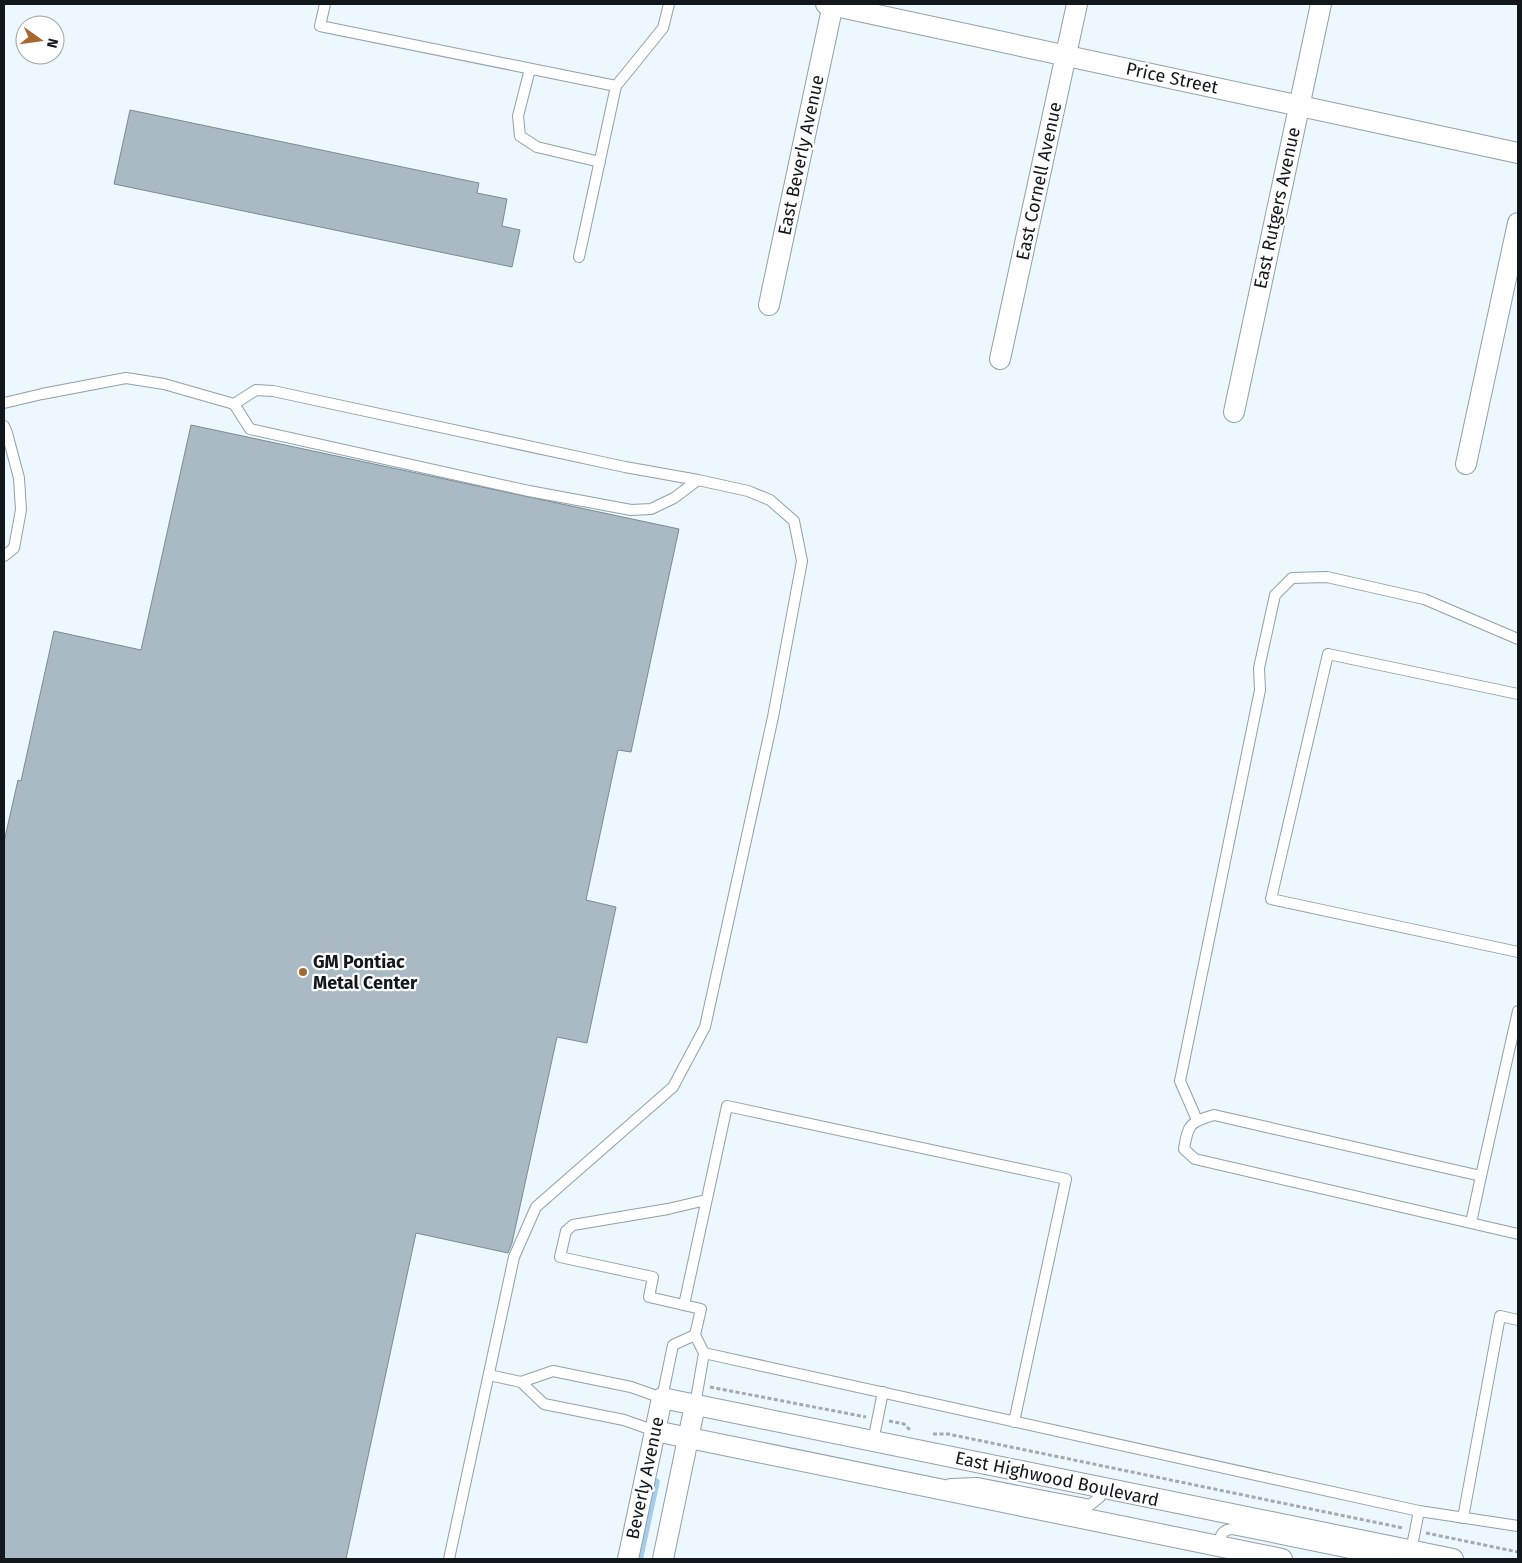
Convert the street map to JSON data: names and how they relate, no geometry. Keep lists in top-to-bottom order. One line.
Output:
{"streets":{"street":["Price Street","East Beverly Avenue","East Cornell Avenue","East Rutgers Avenue","Beverly Avenue","East Highwood Boulevard"]},"crossings":[["Price Street","East Beverly Avenue"],["Price Street","East Cornell Avenue"],["Price Street","East Rutgers Avenue"],["Beverly Avenue","East Highwood Boulevard"]],"places":["GM Pontiac Metal Center"],"north":"right"}
